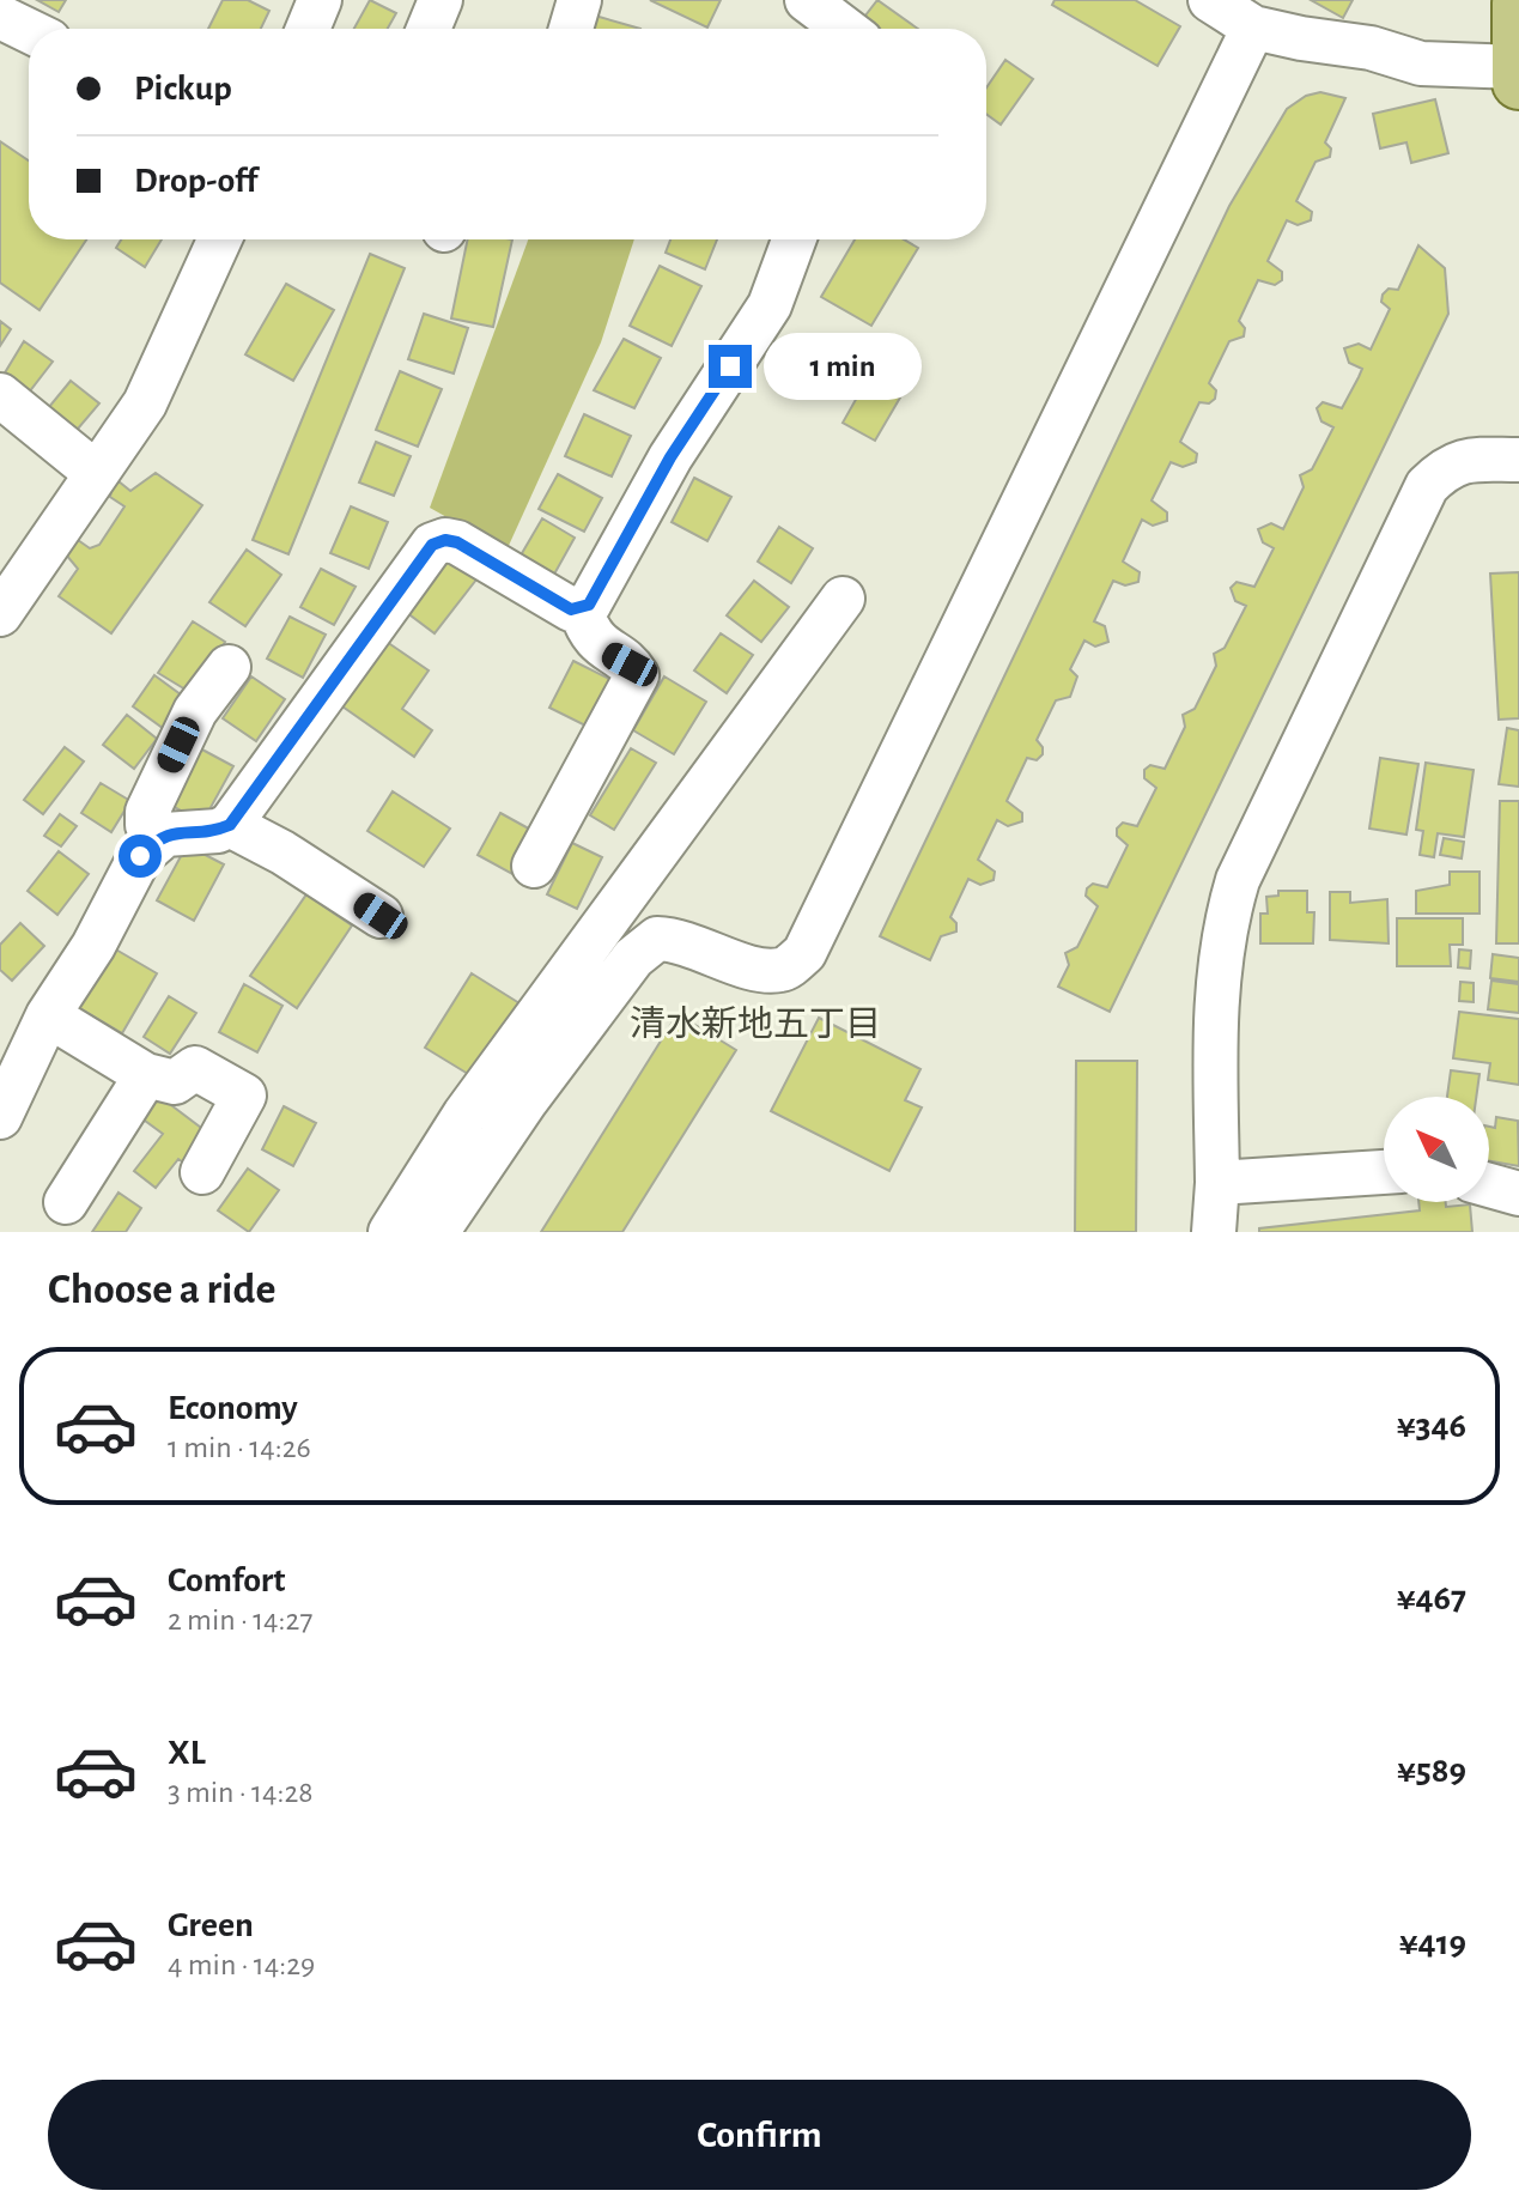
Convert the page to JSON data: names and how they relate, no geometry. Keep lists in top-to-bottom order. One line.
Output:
{"districts":["清水新地五丁目"],"north":"top left","page":{"banner":["Pickup","Drop-off"],"bubble":"1 min","heading":"Choose a ride","list":[{"name":"Economy","note":"1 min · 14:26","value":"¥346"},{"name":"Comfort","note":"2 min · 14:27","value":"¥467"},{"name":"XL","note":"3 min · 14:28","value":"¥589"},{"name":"Green","note":"4 min · 14:29","value":"¥419"}],"buttons":"Confirm"}}
